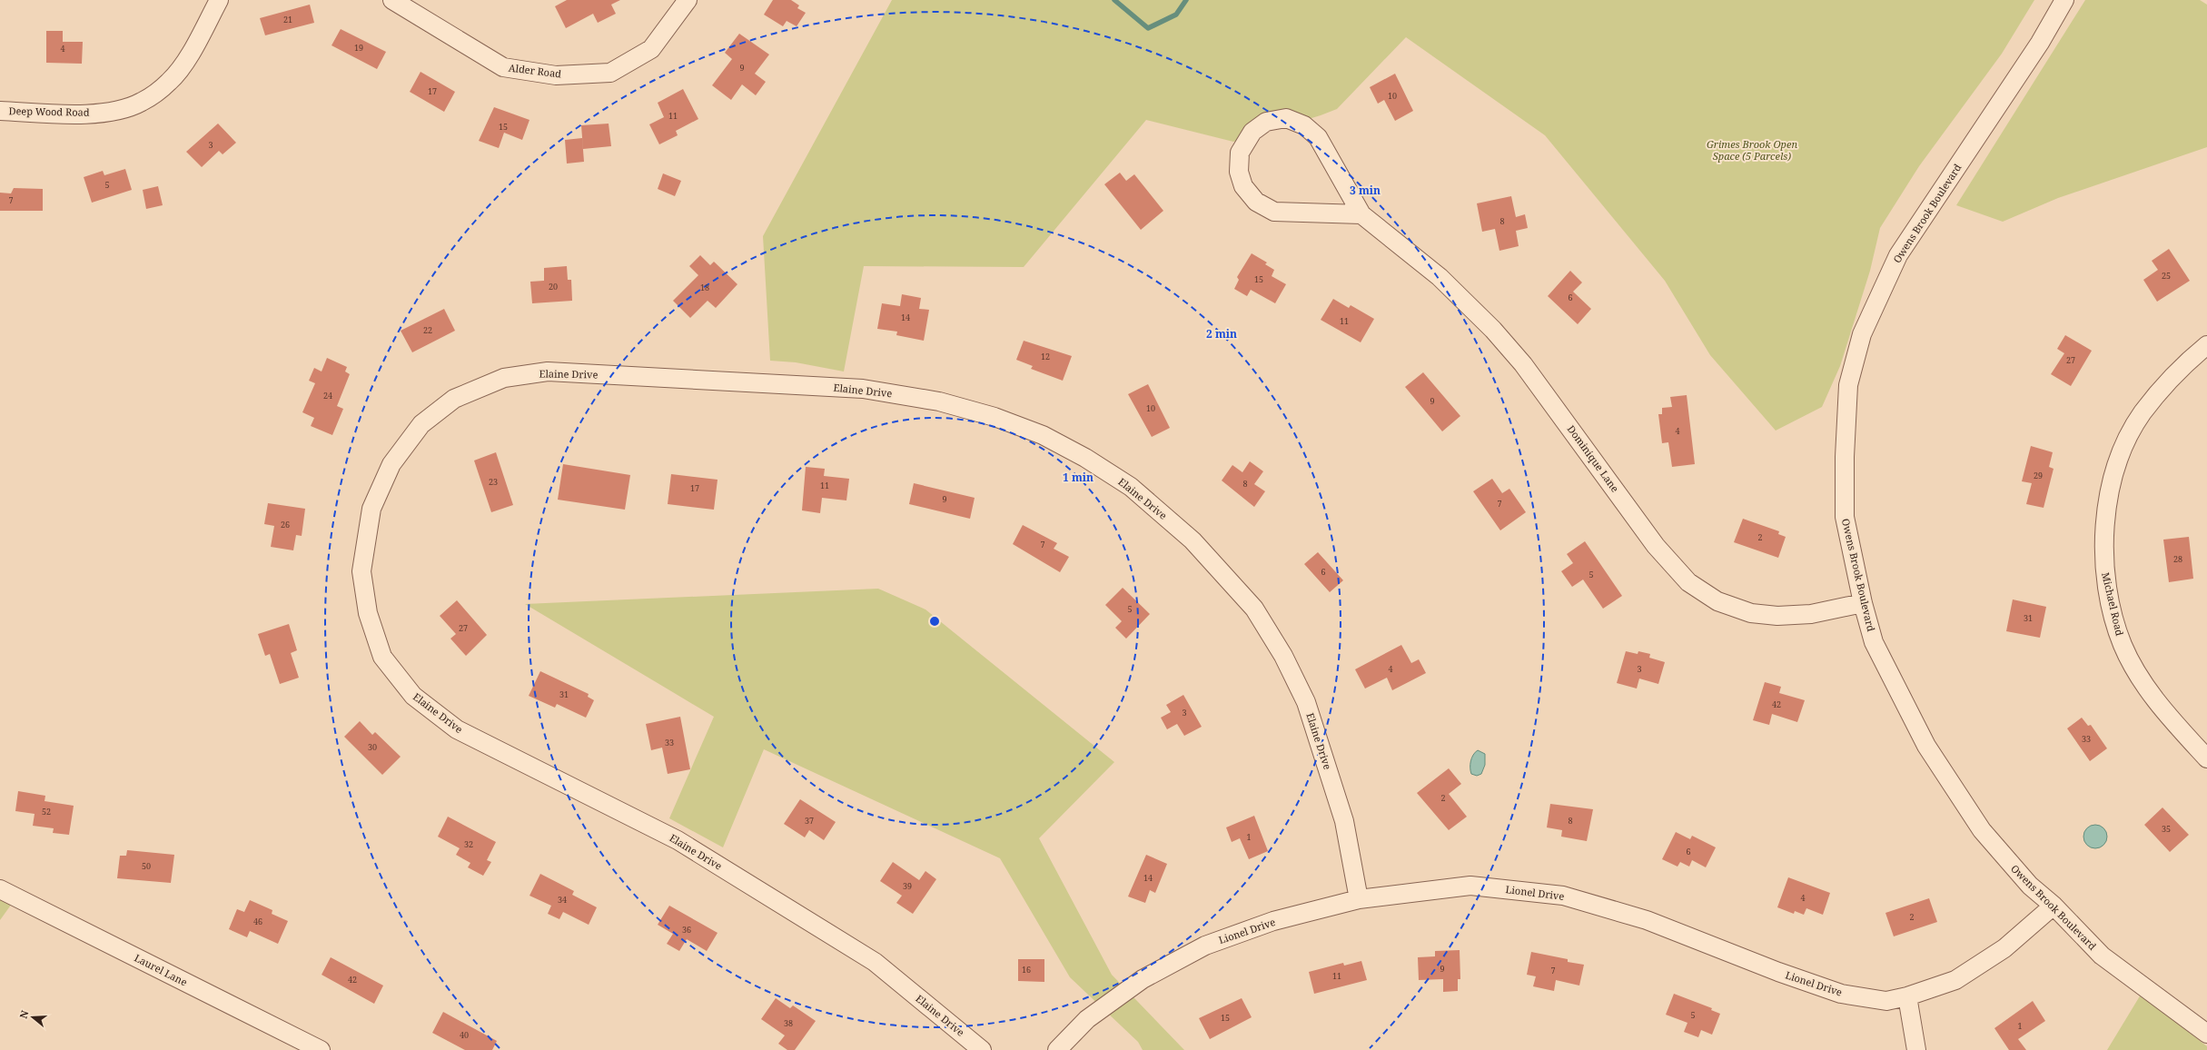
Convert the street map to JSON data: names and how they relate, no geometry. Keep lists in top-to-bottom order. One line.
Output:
{"streets":{"street":["Alder Road","Deep Wood Road","Owens Brook Boulevard","Elaine Drive","Dominique Lane","Michael Road","Lionel Drive","Laurel Lane"]},"crossings":[["Owens Brook Boulevard","Dominique Lane"],["Owens Brook Boulevard","Lionel Drive"],["Elaine Drive","Lionel Drive"]],"parks":["Grimes Brook Open Space (5 Parcels)"],"house_numbers":["21","19","4","9","17","10","11","15","3","5","7","8","25","15","20","18","6","14","11","22","12","27","24","9","10","4","29","23","8","11","17","9","7","26","2","7","28","6","5","5","31","27","4","3","31","42","3","33","33","30","2","52","37","8","35","1","32","6","50","14","39","4","34","2","46","36","9","16","7","11","42","5","15","38","1","40"],"north":"left","rings":["3 min","2 min","1 min"]}
